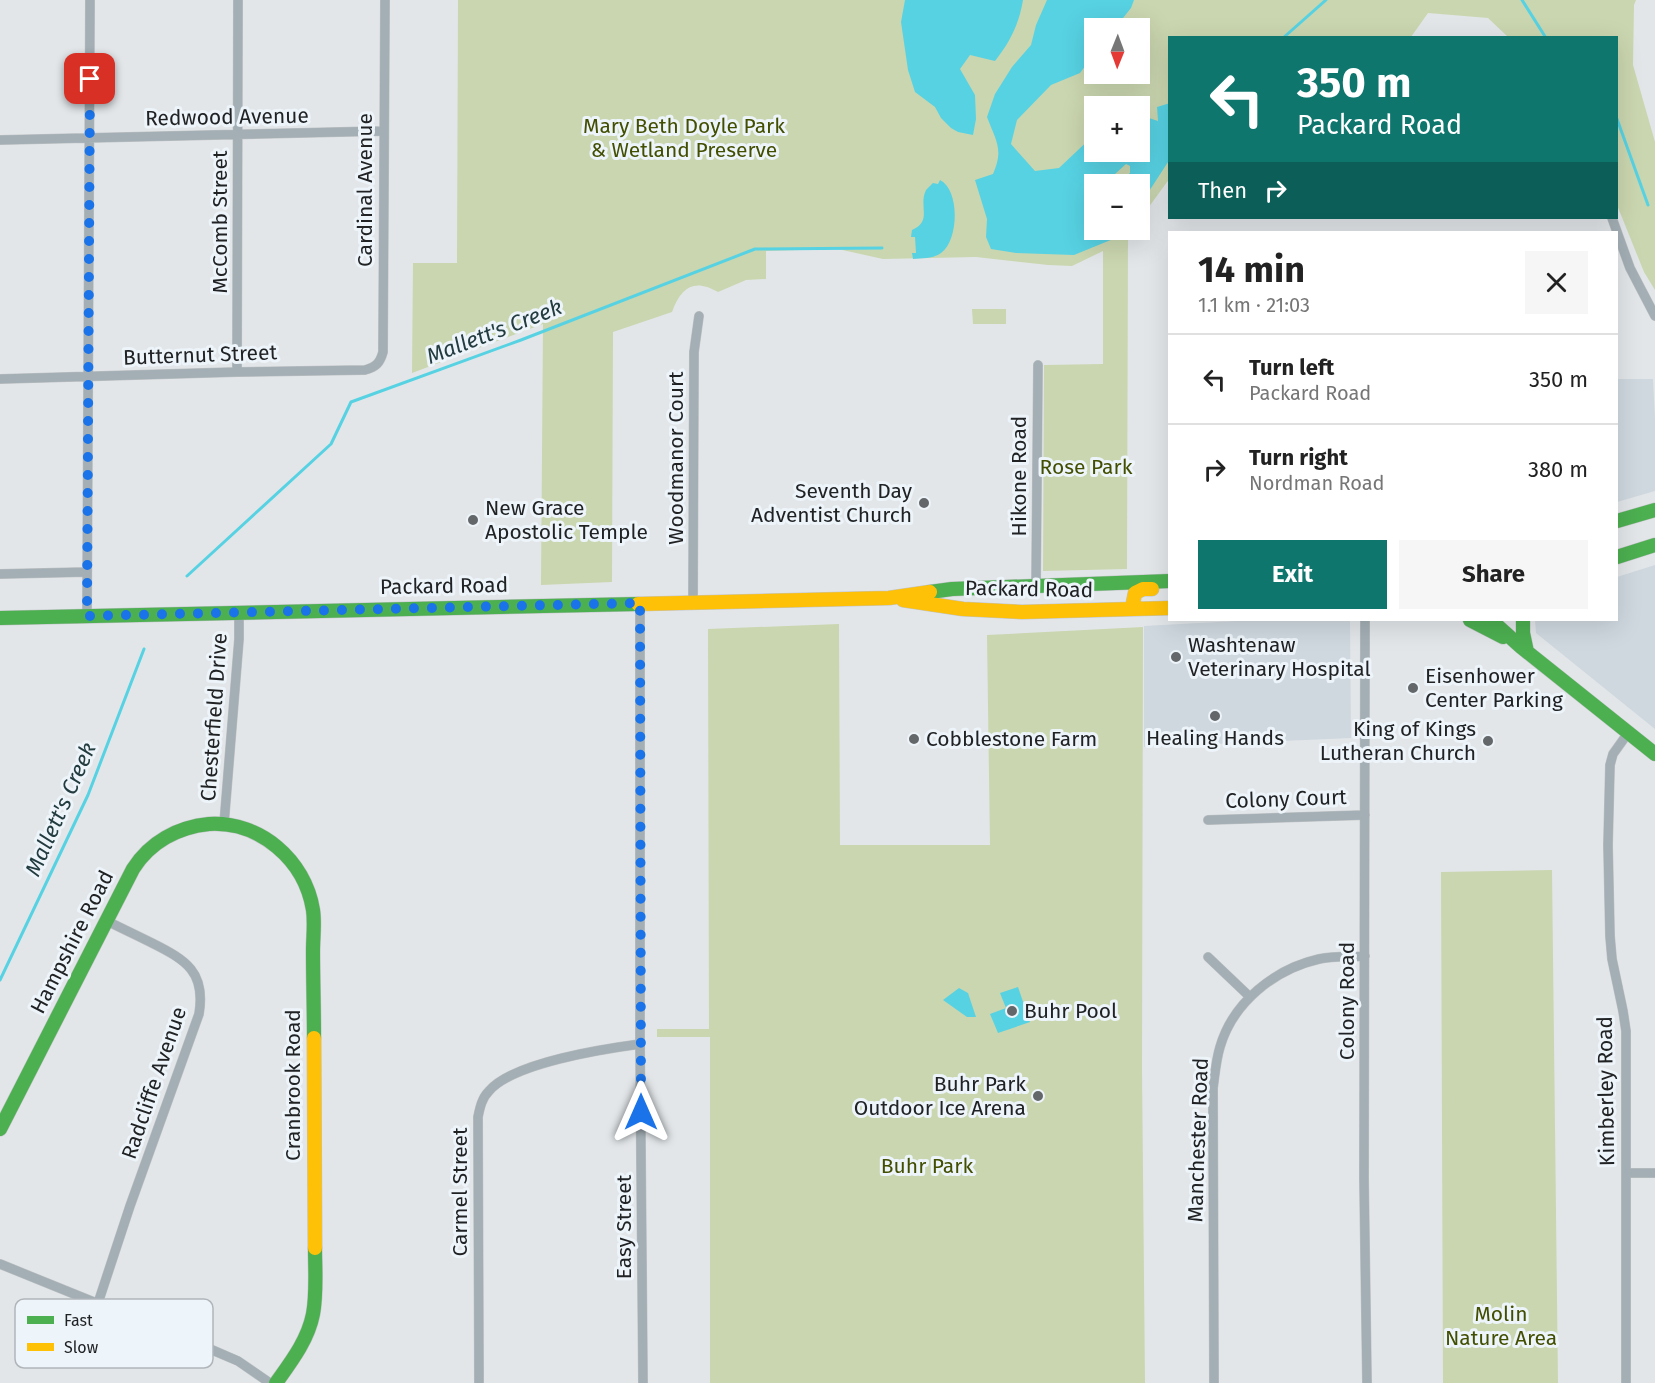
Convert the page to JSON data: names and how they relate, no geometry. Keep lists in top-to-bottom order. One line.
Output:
{"streets":{"main road":["Packard Road","Hampshire Road","Cranbrook Road"],"street":["Redwood Avenue","Cardinal Avenue","McComb Street","Butternut Street","Woodmanor Court","Hikone Road","Chesterfield Drive","Colony Court","Colony Road","Radcliffe Avenue","Kimberley Road","Manchester Road","Carmel Street","Easy Street"]},"crossings":[["Redwood Avenue","Cardinal Avenue"],["Redwood Avenue","McComb Street"],["Cardinal Avenue","Butternut Street"],["McComb Street","Butternut Street"],["Woodmanor Court","Packard Road"],["Hikone Road","Packard Road"],["Packard Road","Chesterfield Drive"],["Packard Road","Easy Street"],["Chesterfield Drive","Hampshire Road"],["Chesterfield Drive","Cranbrook Road"],["Colony Court","Colony Road"],["Hampshire Road","Radcliffe Avenue"],["Hampshire Road","Cranbrook Road"],["Colony Road","Manchester Road"],["Carmel Street","Easy Street"]],"water":["Mallett's Creek"],"parks":["Mary Beth Doyle Park & Wetland Preserve","Rose Park","Buhr Park","Molin Nature Area"],"places":["Seventh Day Adventist Church","New Grace Apostolic Temple","Washtenaw Veterinary Hospital","Eisenhower Center Parking","Healing Hands","Cobblestone Farm","King of Kings Lutheran Church","Buhr Pool","Buhr Park Outdoor Ice Arena"],"legend":["Fast","Slow"],"north":"bottom","page":{"map_buttons":["+","−"],"turn":["350 m","Packard Road"],"then":"Then","heading":["14 min","1.1 km · 21:03"],"list":[{"name":"Turn left","note":"Packard Road","value":"350 m"},{"name":"Turn right","note":"Nordman Road","value":"380 m"}],"buttons":["Exit","Share"]}}
